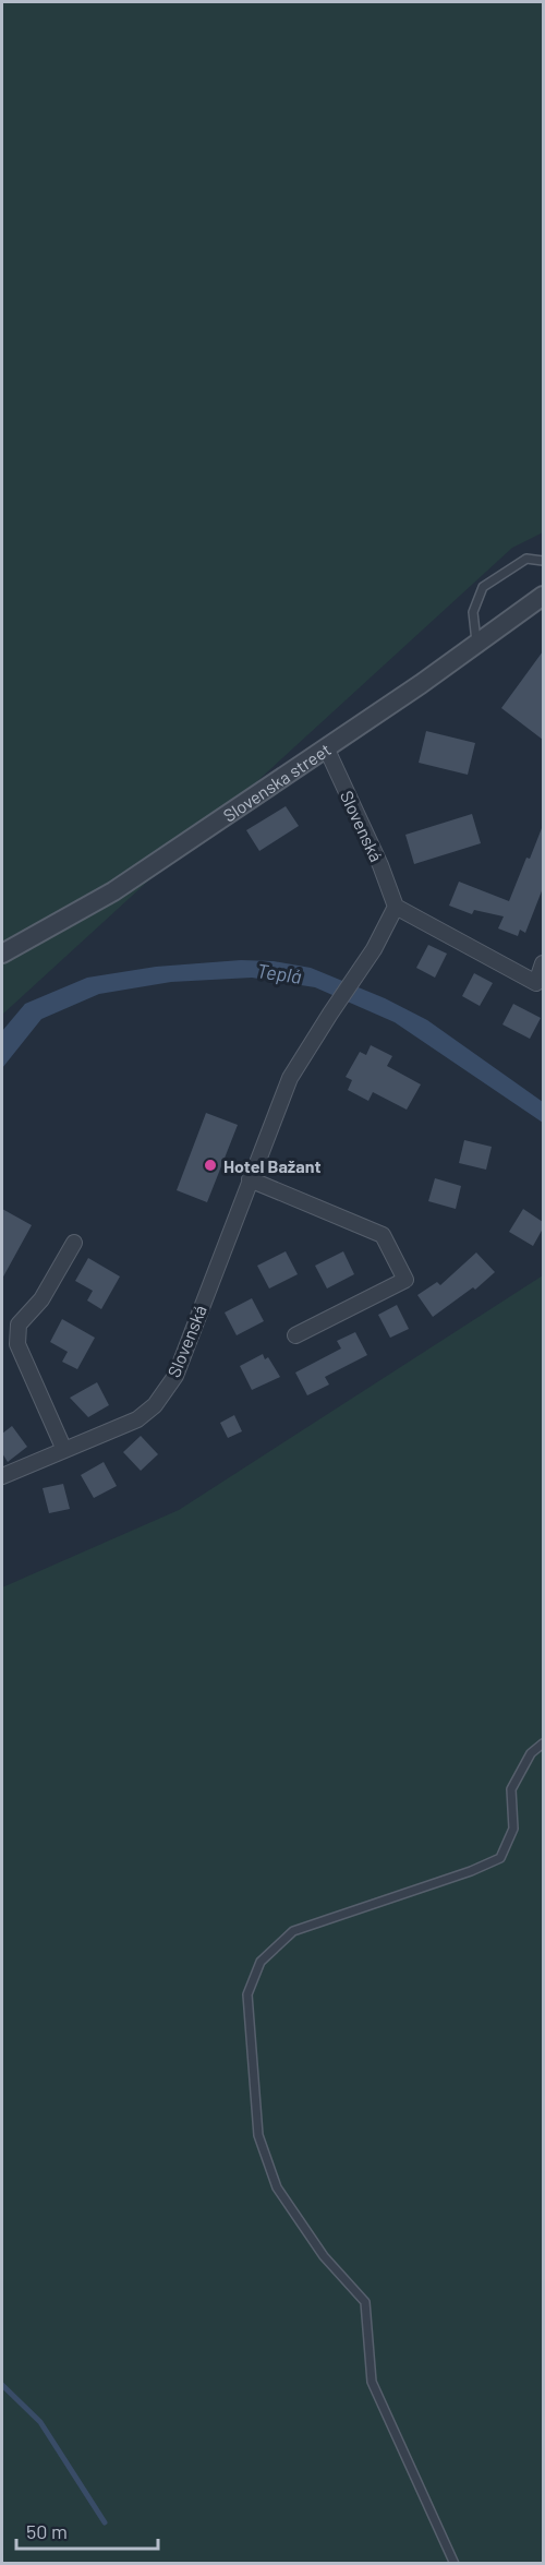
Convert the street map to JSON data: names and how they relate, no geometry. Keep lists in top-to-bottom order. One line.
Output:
{"streets":{"street":["Slovenska street","Slovenská"]},"crossings":[["Slovenska street","Slovenská"]],"water":["Teplá"],"places":["Hotel Bažant"],"scale_bar":"50 m"}
